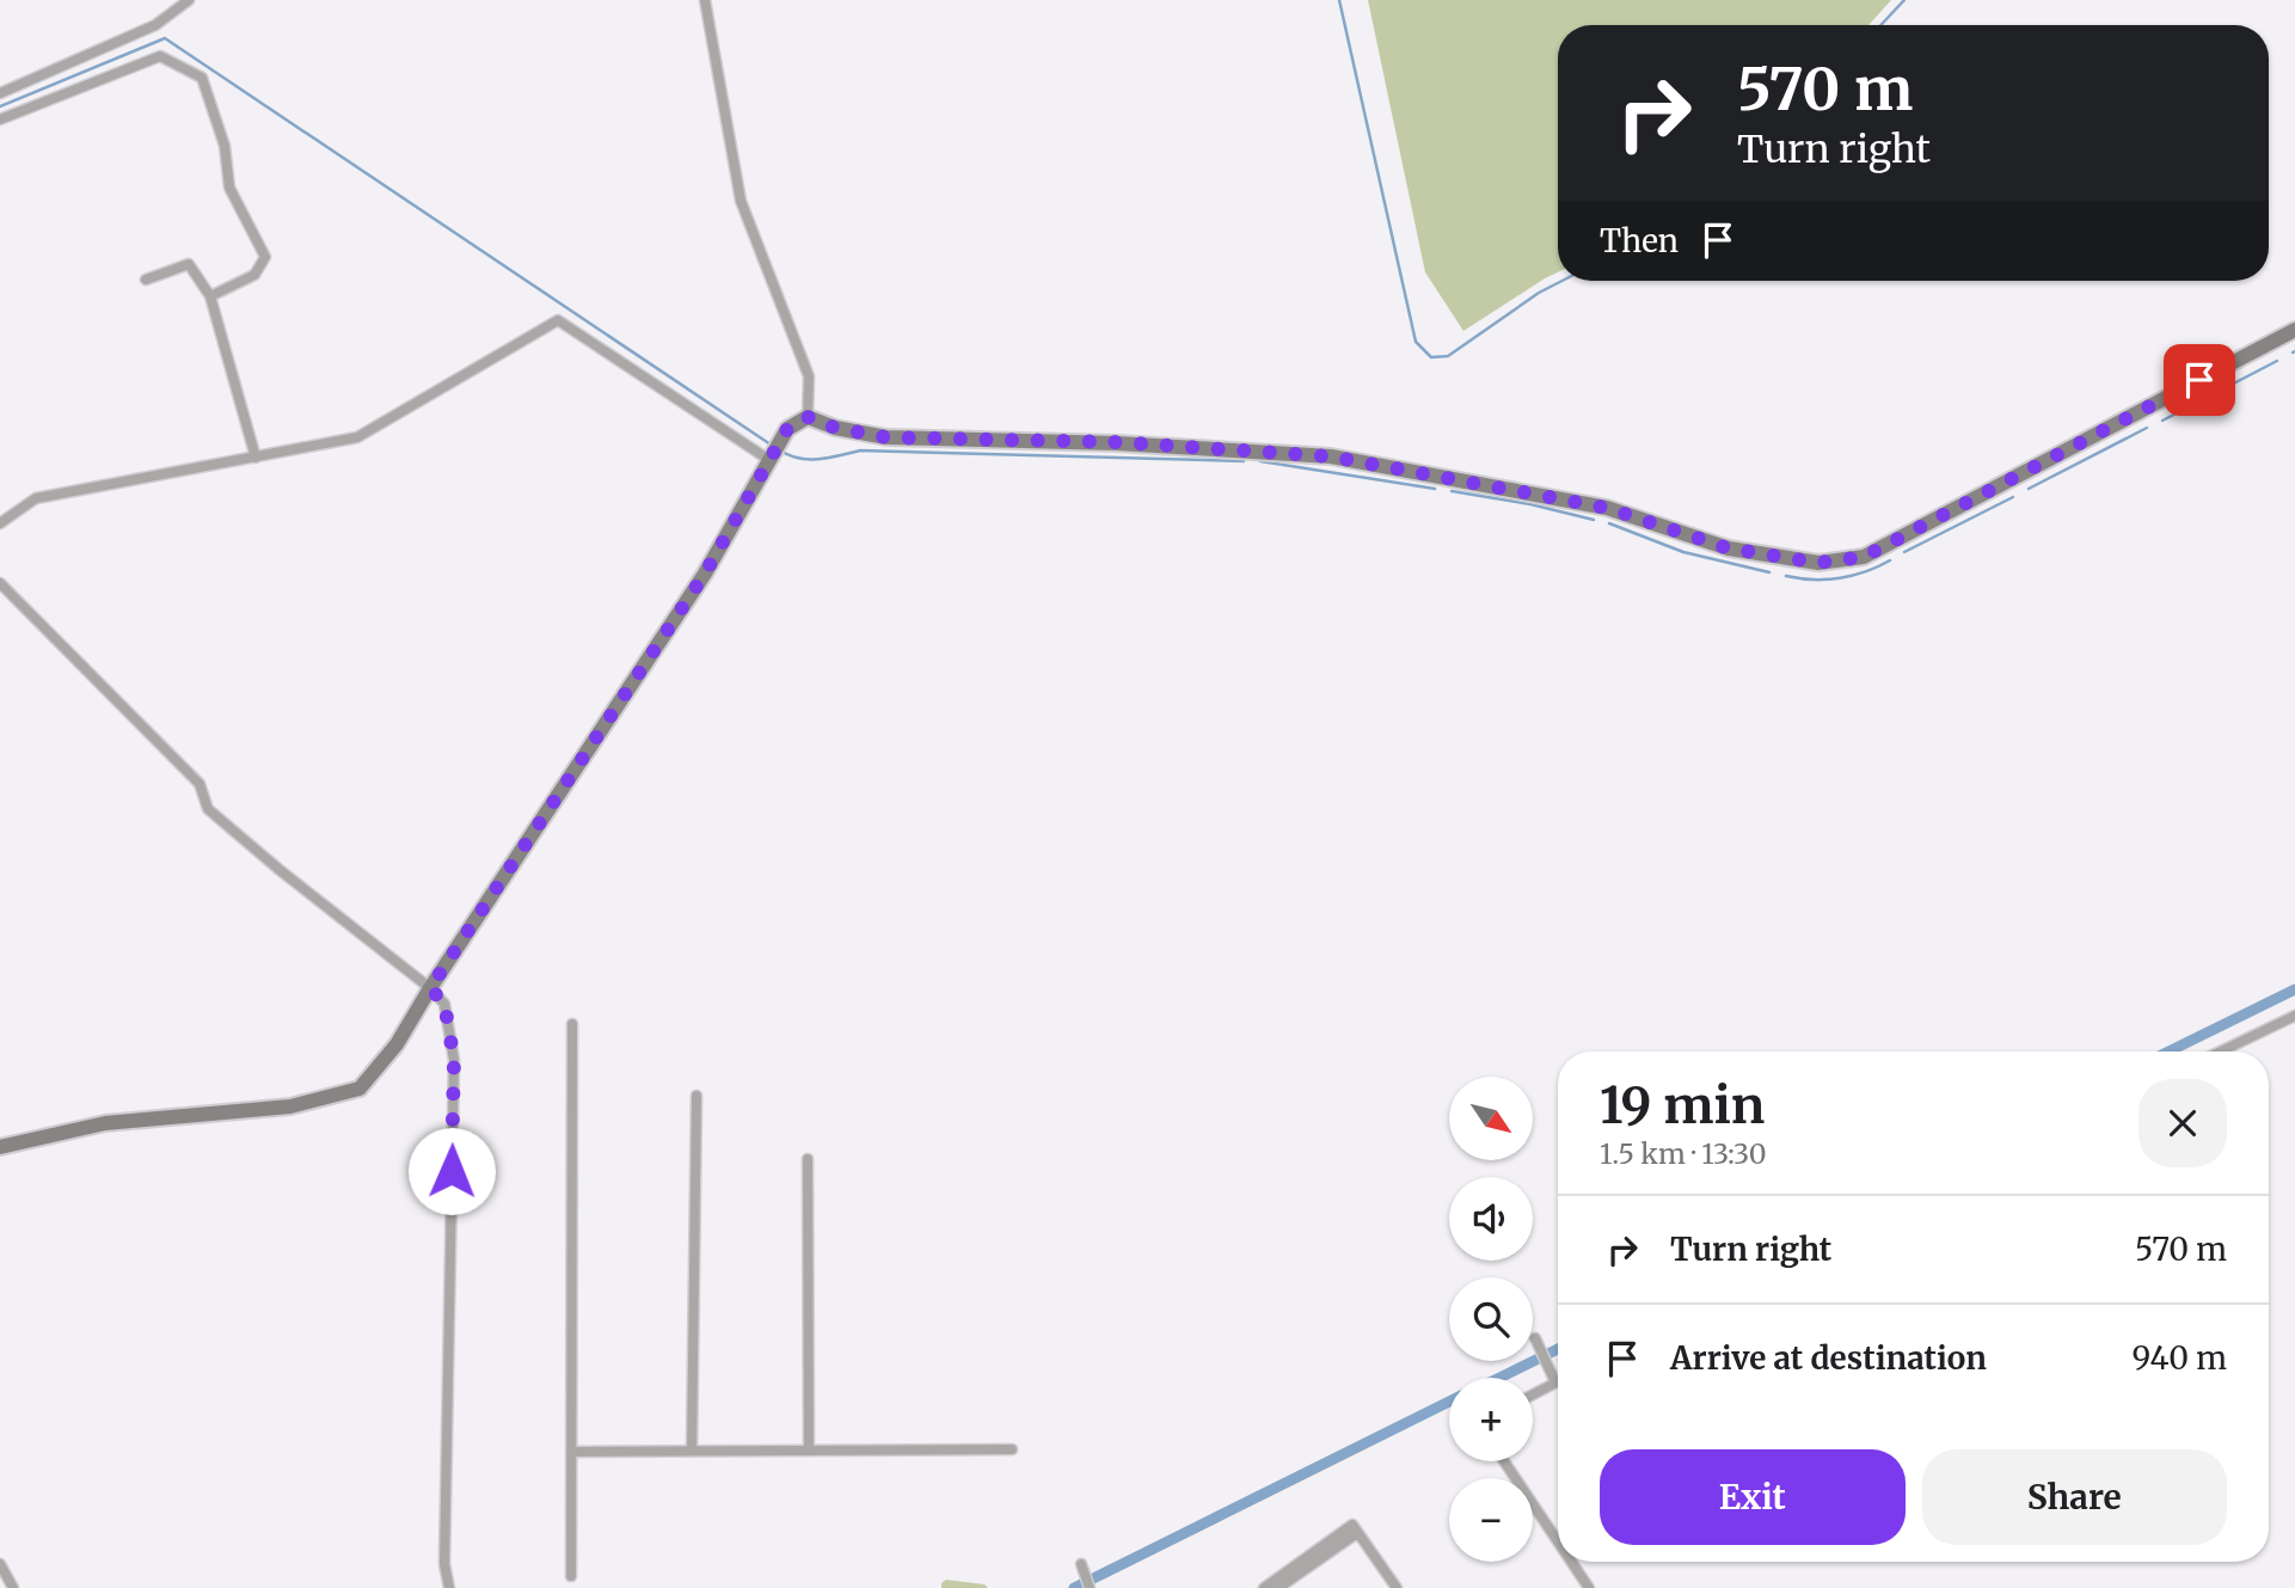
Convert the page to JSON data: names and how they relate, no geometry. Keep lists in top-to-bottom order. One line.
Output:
{"north":"bottom right","page":{"turn":["570 m","Turn right"],"then":"Then","heading":["19 min","1.5 km · 13:30"],"map_buttons":["+","−"],"list":[{"name":"Turn right","value":"570 m"},{"name":"Arrive at destination","value":"940 m"}],"buttons":["Exit","Share"]}}
